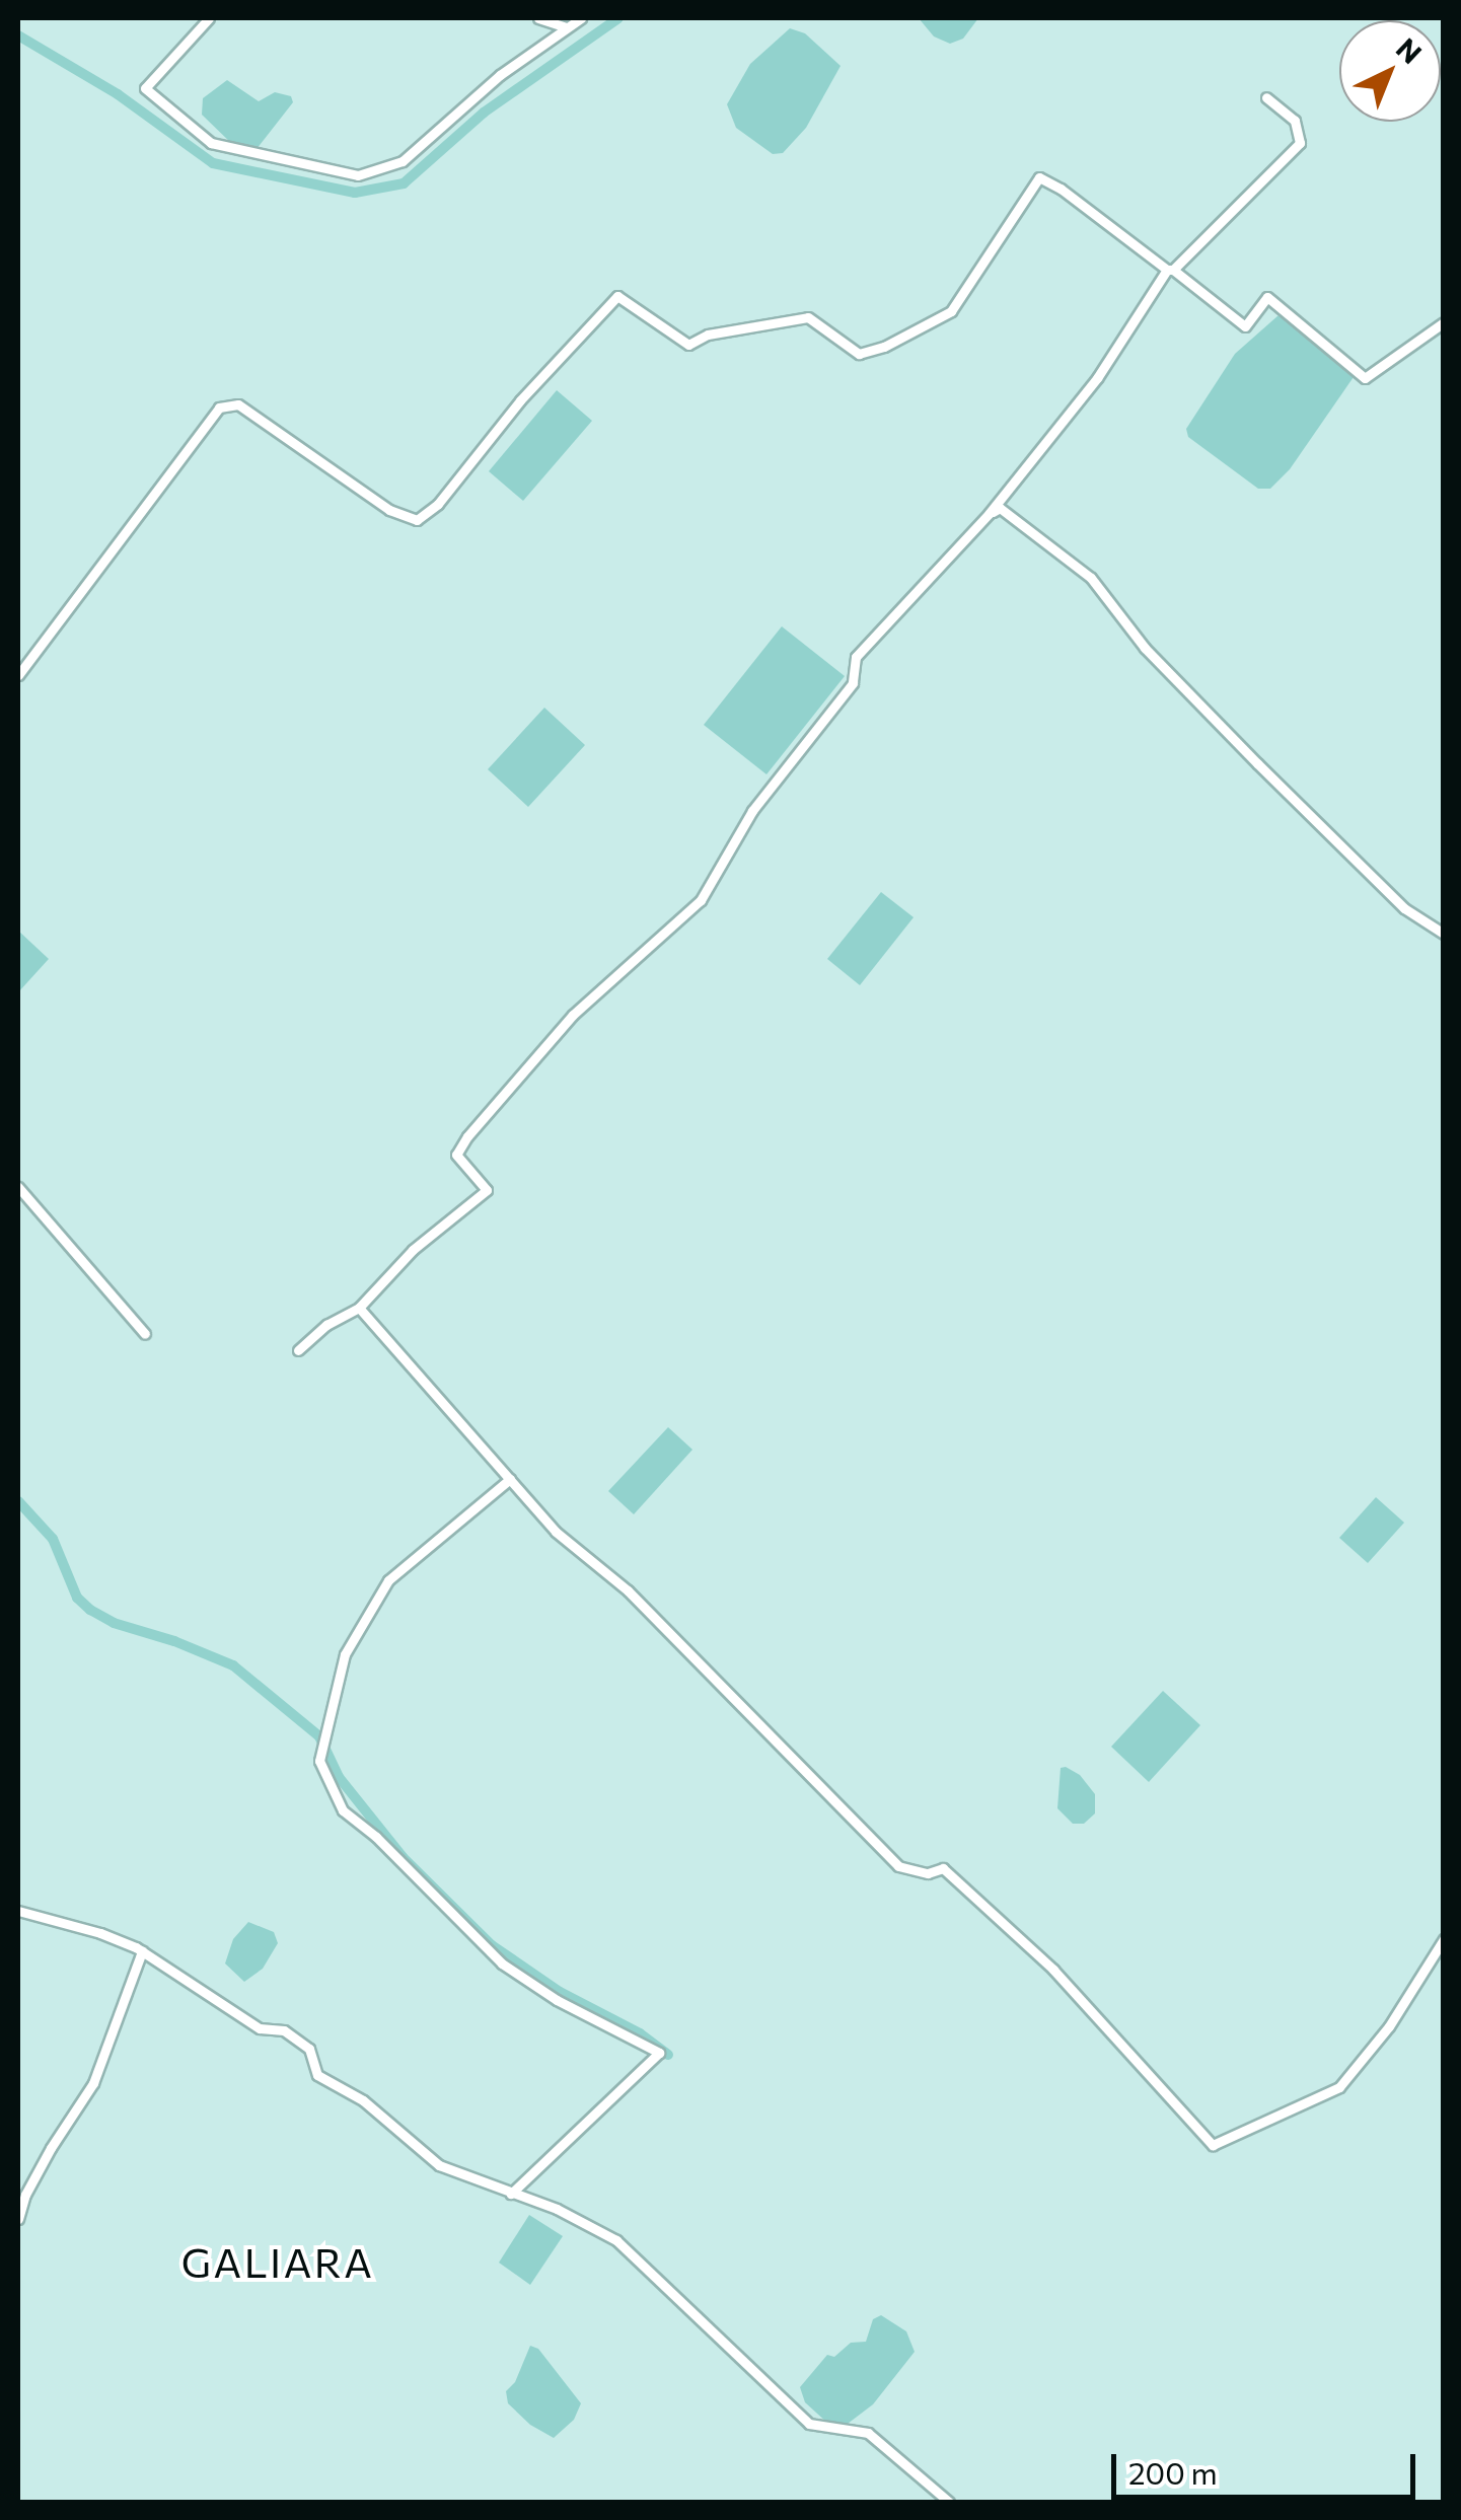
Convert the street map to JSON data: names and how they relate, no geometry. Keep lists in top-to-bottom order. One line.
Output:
{"districts":["GALIARA"],"scale_bar":"200 m","north":"top right"}
